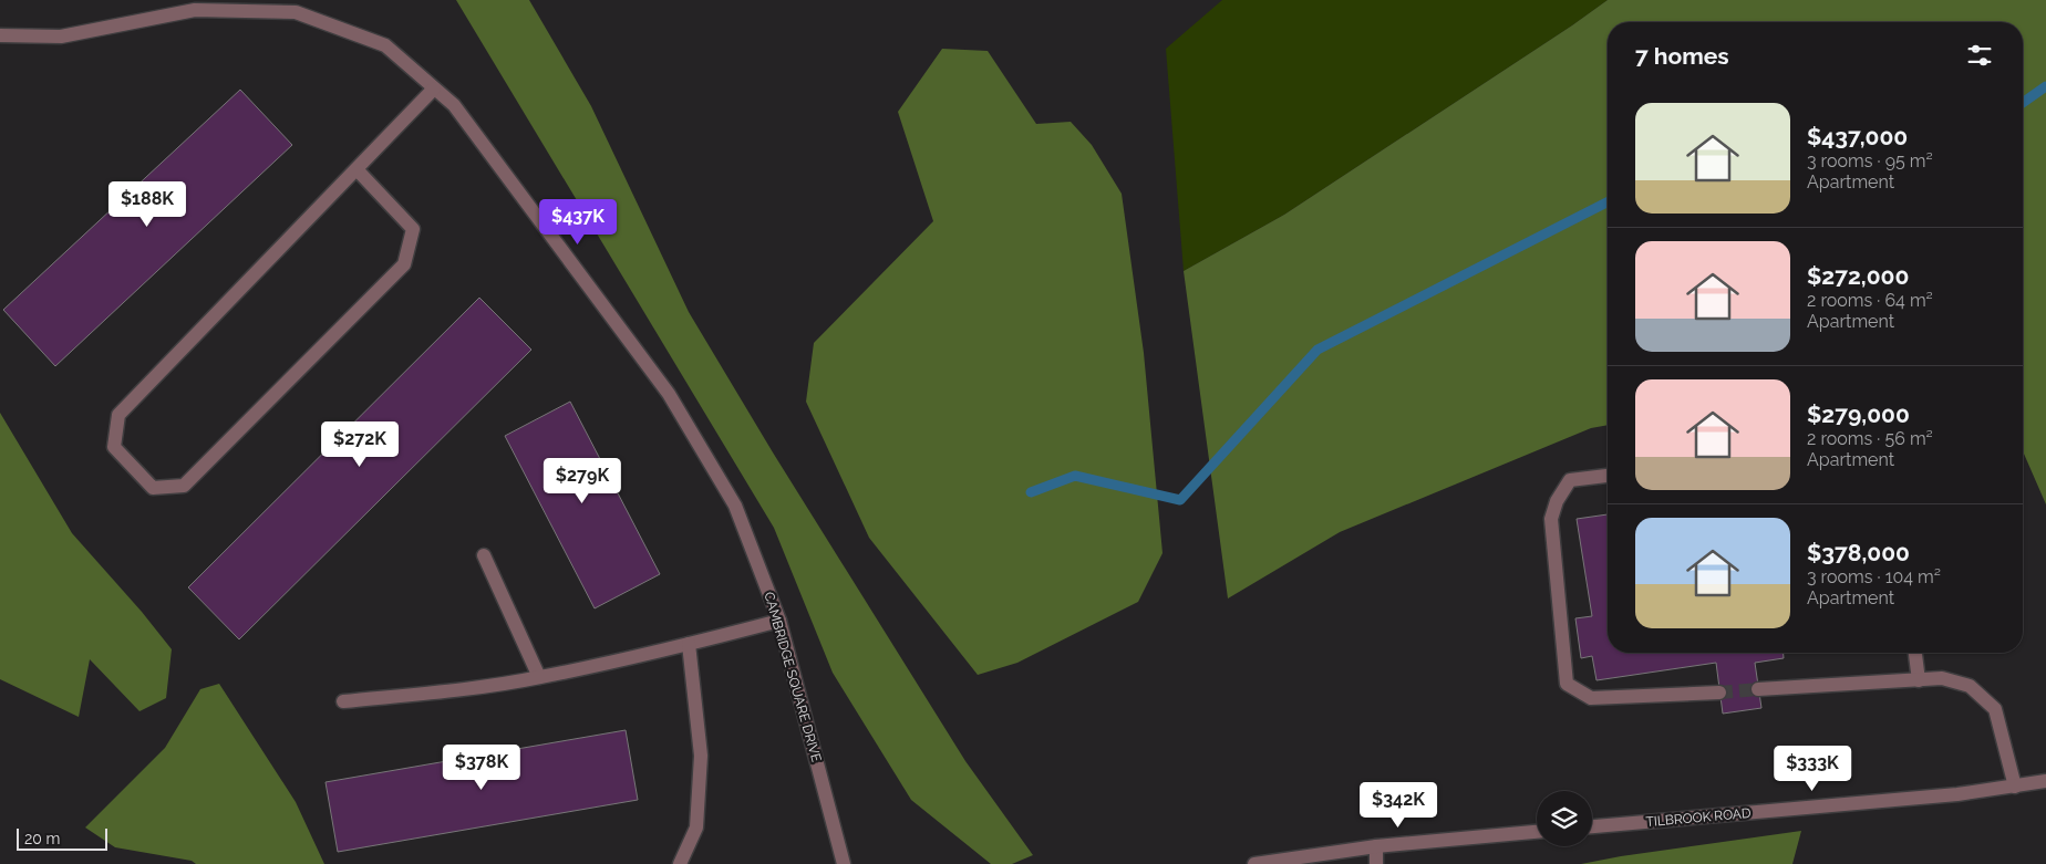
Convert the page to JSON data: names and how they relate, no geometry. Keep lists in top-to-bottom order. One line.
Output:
{"streets":{"street":["CAMBRIDGE SQUARE DRIVE","TILBROOK ROAD"]},"scale_bar":"20 m","page":{"heading":"7 homes","list":[{"name":"$437,000","note":"3 rooms · 95 m² · Apartment"},{"name":"$272,000","note":"2 rooms · 64 m² · Apartment"},{"name":"$279,000","note":"2 rooms · 56 m² · Apartment"},{"name":"$378,000","note":"3 rooms · 104 m² · Apartment"}],"price":["$188K","$437K","$272K","$279K","$378K","$333K","$342K"],"scale":"20 m"}}
